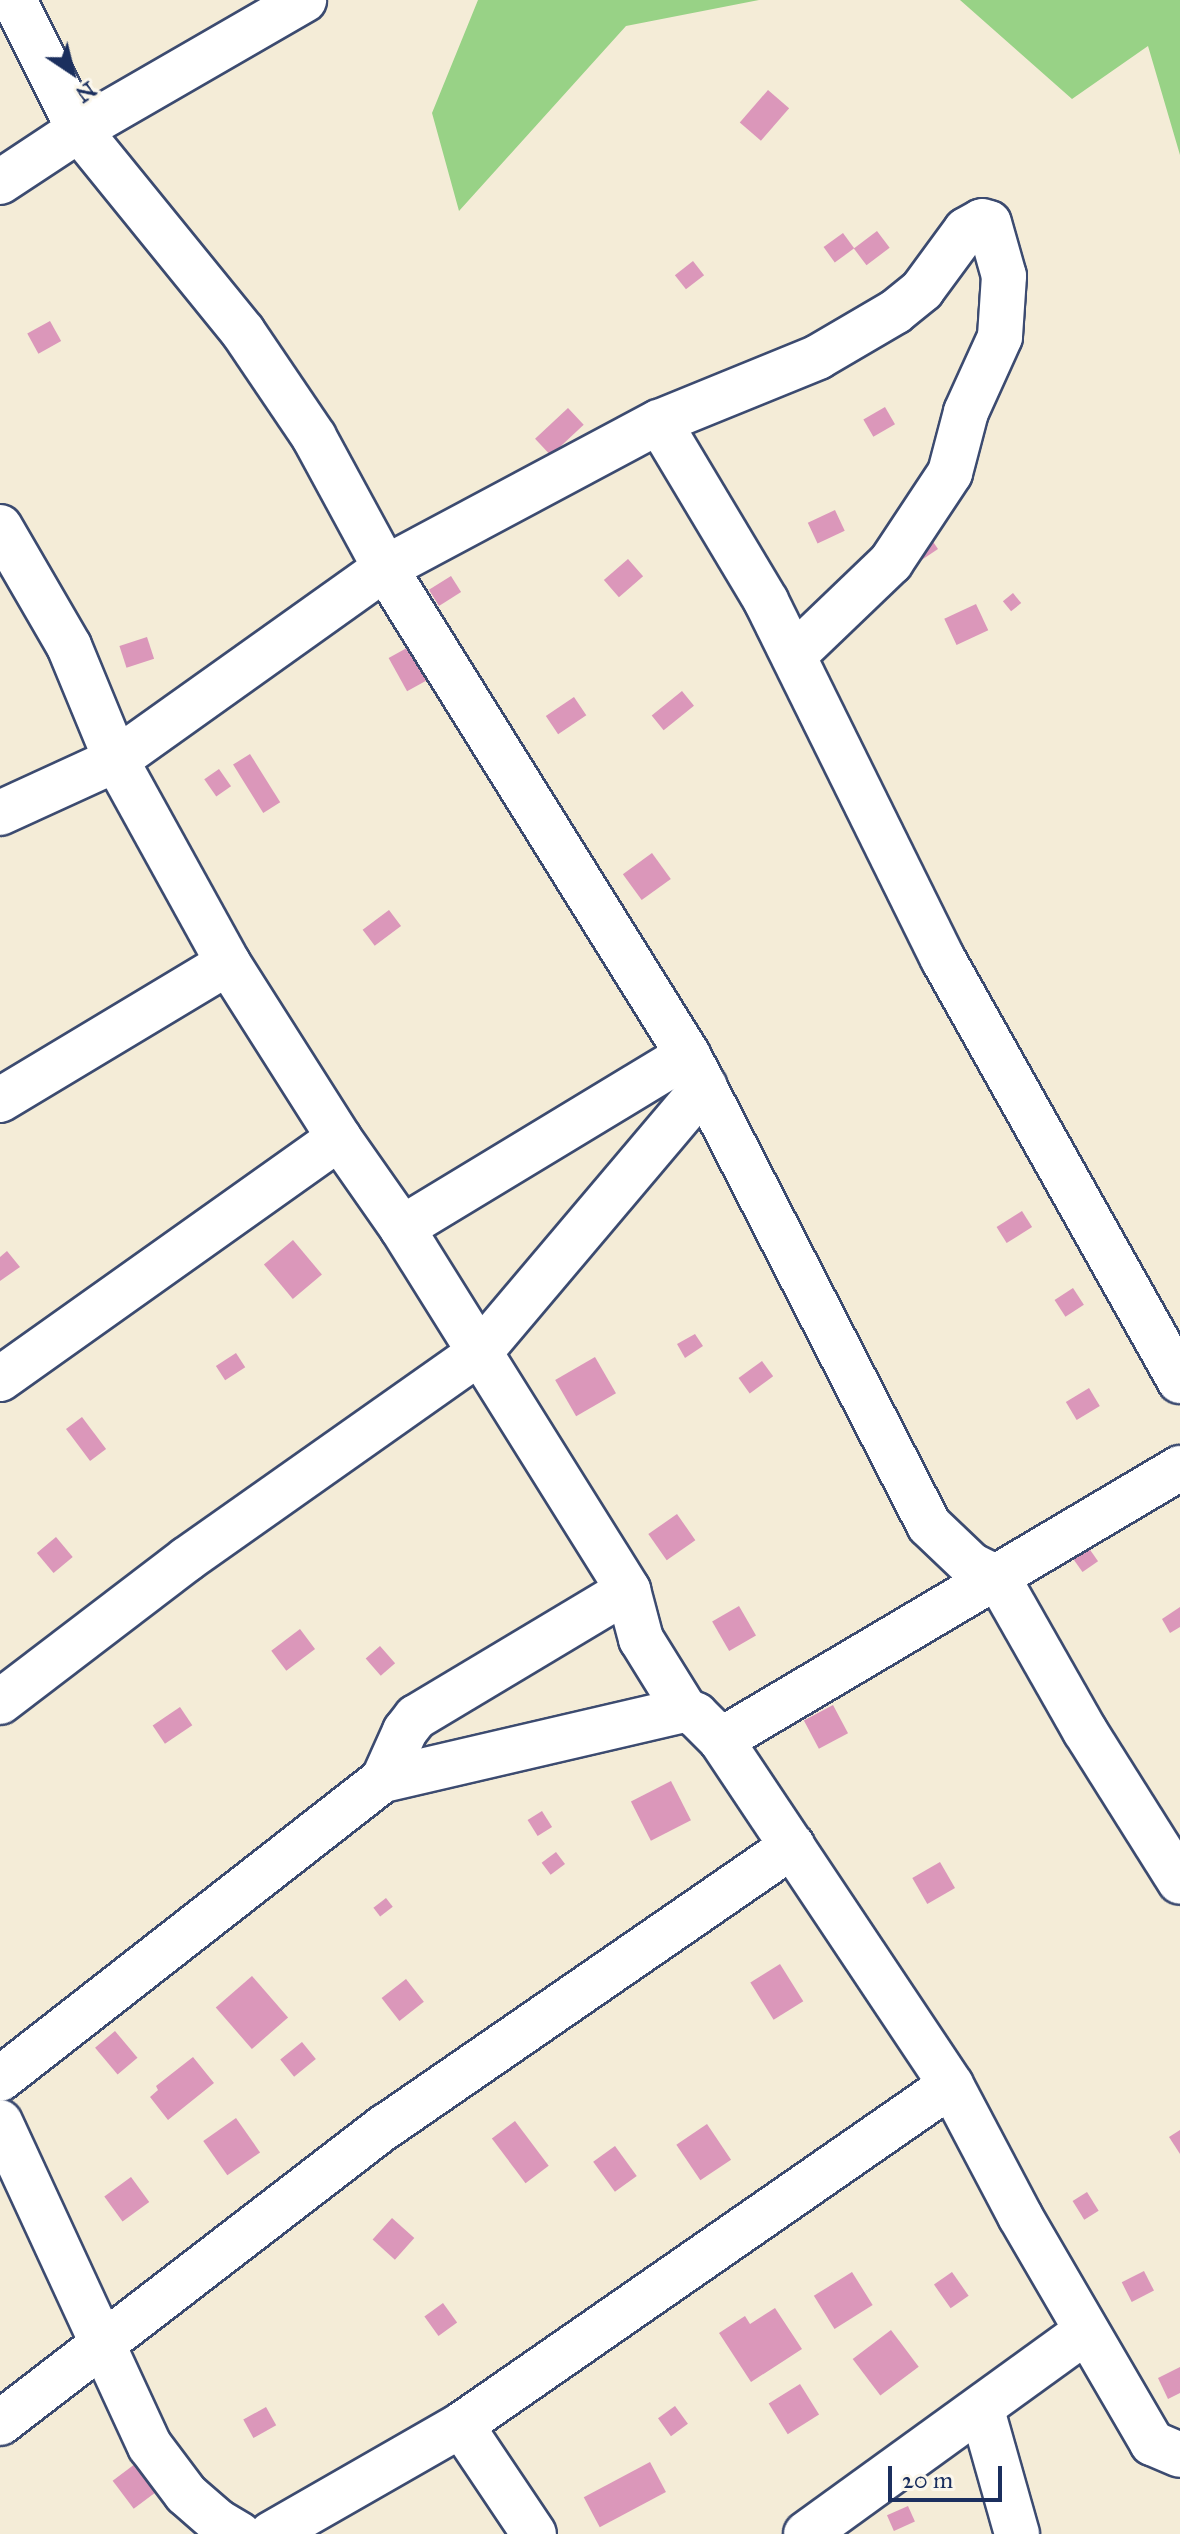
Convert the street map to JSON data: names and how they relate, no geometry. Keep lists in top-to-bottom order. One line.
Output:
{"scale_bar":"20 m","north":"bottom right"}
